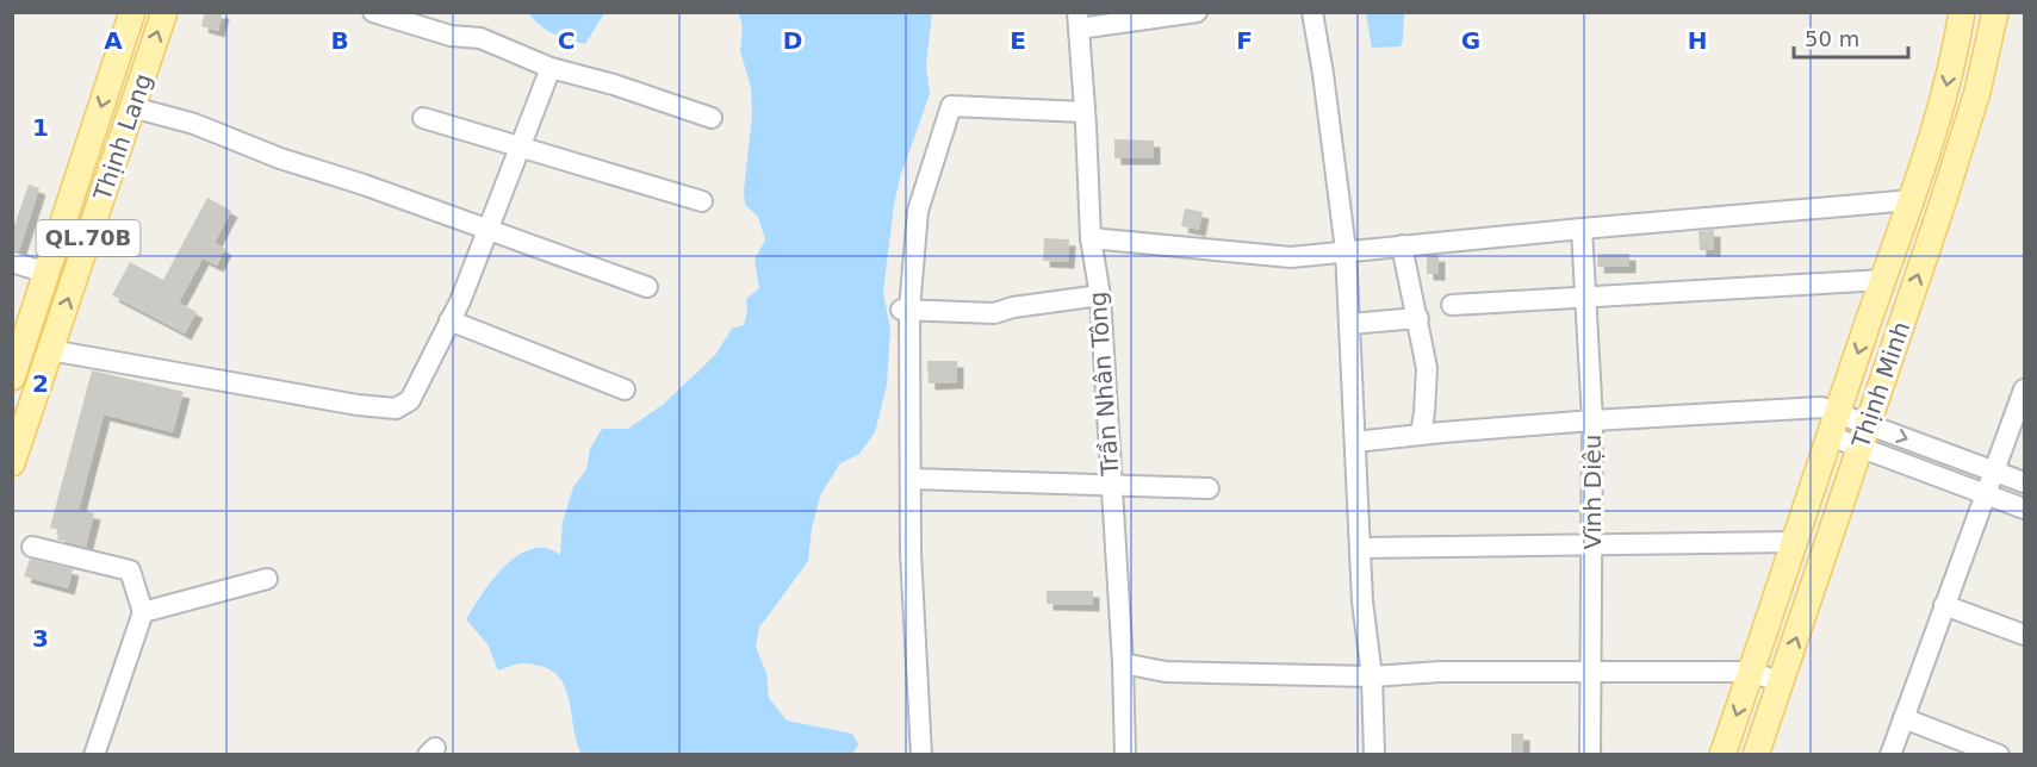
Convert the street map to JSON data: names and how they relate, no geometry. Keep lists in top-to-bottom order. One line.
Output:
{"streets":{"main road":["Thịnh Lang","QL.70B","Thịnh Minh"],"street":["Trần Nhân Tông","Vĩnh Diệu"]},"scale_bar":"50 m","grid":{"columns":["A","B","C","D","E","F","G","H"],"rows":["1","2","3"]}}
